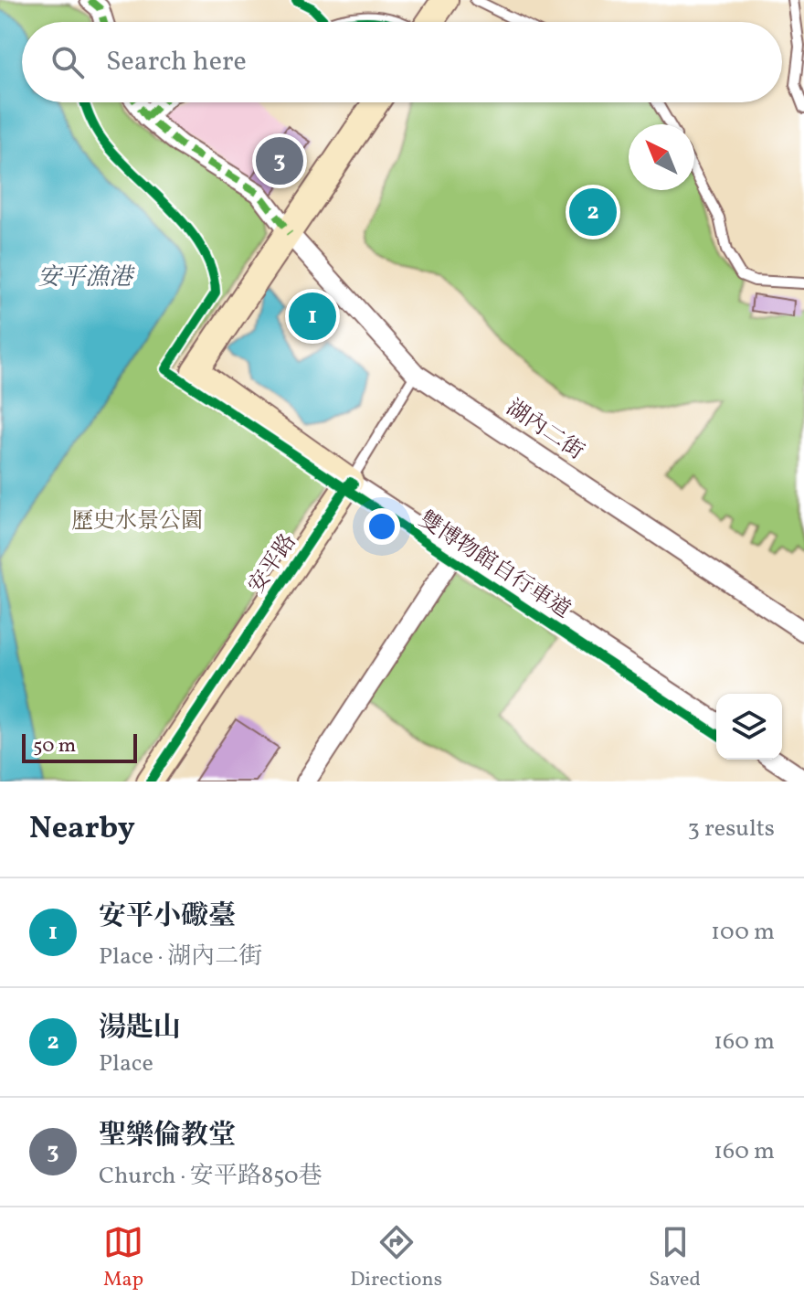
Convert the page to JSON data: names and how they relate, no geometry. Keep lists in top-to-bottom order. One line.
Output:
{"streets":{"street":["湖內二街","安平路"],"cycle path":["雙博物館自行車道"]},"water":["安平漁港"],"parks":["歷史水景公園"],"scale_bar":"50 m","north":"top left","page":{"search":"Search here","pins":["3","2","1"],"scale":"50 m","heading":["Nearby","3 results"],"list":[{"mark":"1","name":"安平小礮臺","note":"Place · 湖內二街","value":"100 m"},{"mark":"2","name":"湯匙山","note":"Place","value":"160 m"},{"mark":"3","name":"聖樂倫教堂","note":"Church · 安平路850巷","value":"160 m"}],"nav":["Map","Directions","Saved"]}}
